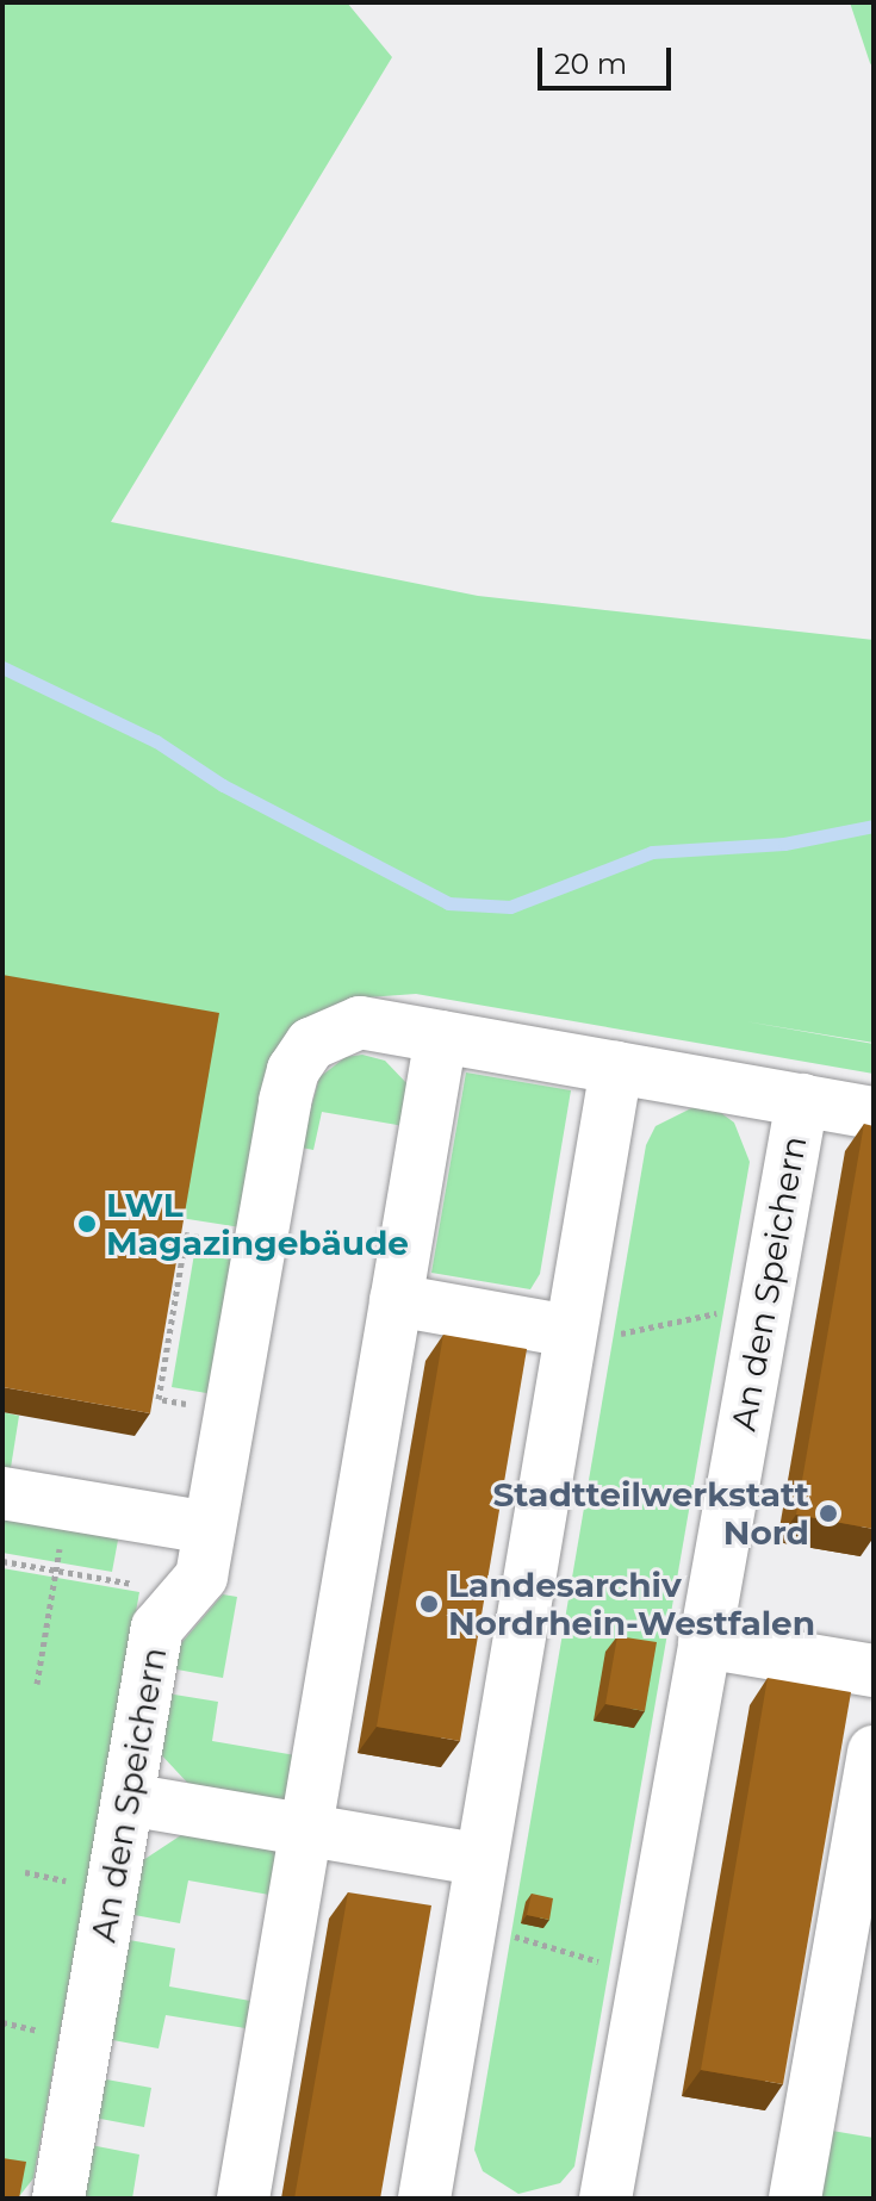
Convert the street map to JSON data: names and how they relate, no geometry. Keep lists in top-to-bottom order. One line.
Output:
{"streets":{"lane":["An den Speichern"]},"places":["LWL Magazingebäude","Stadtteilwerkstatt Nord","Landesarchiv Nordrhein-Westfalen"],"scale_bar":"20 m"}
